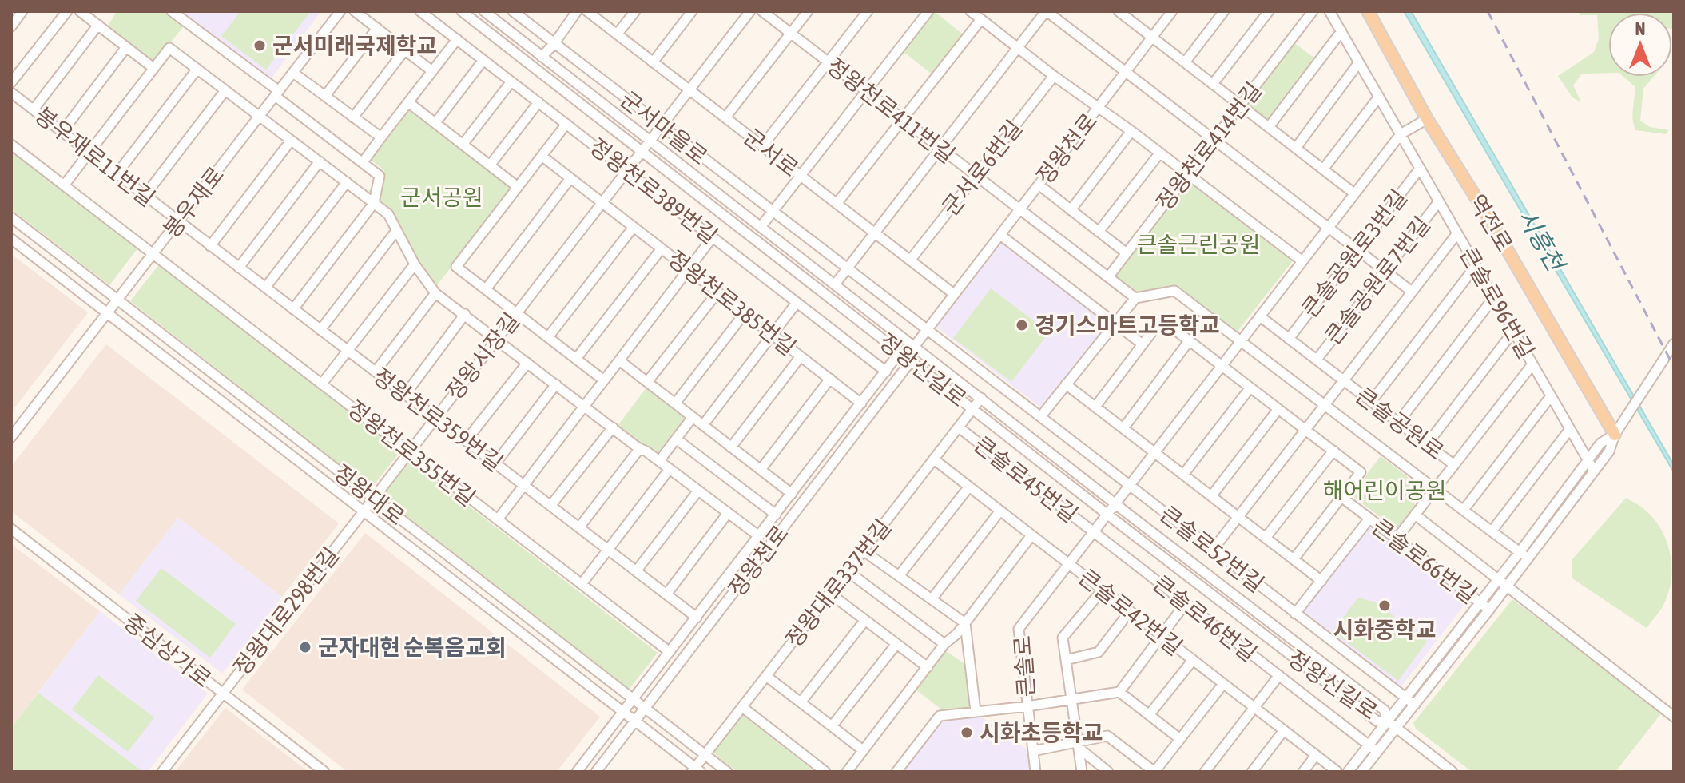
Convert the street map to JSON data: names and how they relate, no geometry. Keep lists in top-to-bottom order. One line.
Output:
{"streets":{"main road":["역전로"],"street":["정왕천로411번길","군서마을로","정왕천로414번길","정왕천로","군서로","봉우재로11번길","군서로6번길","정왕천로389번길","봉우재로","큰솔공원로3번길","큰솔공원로7번길","정왕천로385번길","큰솔로96번길","정왕시장길","정왕신길로","정왕천로359번길","큰솔공원로","정왕천로355번길","큰솔로45번길","정왕대로","큰솔로52번길","큰솔로66번길","정왕대로337번길","정왕대로298번길","큰솔로42번길","큰솔로46번길","중심상가로","큰솔로"]},"crossings":[["정왕천로411번길","정왕천로414번길"],["정왕천로411번길","정왕천로"],["정왕천로411번길","군서로6번길"],["군서마을로","정왕천로"],["군서마을로","정왕시장길"],["군서마을로","큰솔로52번길"],["정왕천로","군서로"],["정왕천로","정왕천로389번길"],["정왕천로","정왕천로385번길"],["정왕천로","정왕신길로"],["정왕천로","정왕천로359번길"],["정왕천로","정왕천로355번길"],["정왕천로","정왕대로"],["군서로","군서로6번길"],["군서로","정왕시장길"],["봉우재로11번길","봉우재로"],["봉우재로11번길","정왕천로359번길"],["정왕천로389번길","정왕시장길"],["봉우재로","정왕천로359번길"],["봉우재로","정왕천로355번길"],["봉우재로","정왕대로"],["역전로","큰솔로"],["큰솔공원로3번길","큰솔로96번길"],["큰솔공원로3번길","큰솔공원로"],["큰솔공원로7번길","큰솔로96번길"],["큰솔공원로7번길","큰솔공원로"],["정왕천로385번길","정왕시장길"],["큰솔로96번길","큰솔로"],["정왕시장길","정왕신길로"],["정왕시장길","정왕천로359번길"],["정왕시장길","정왕천로355번길"],["정왕시장길","정왕대로"],["정왕시장길","정왕대로298번길"],["정왕신길로","정왕대로337번길"],["정왕신길로","큰솔로"],["큰솔공원로","큰솔로"],["큰솔로45번길","정왕대로337번길"],["큰솔로45번길","큰솔로46번길"],["큰솔로45번길","큰솔로"],["정왕대로","정왕대로337번길"],["정왕대로","정왕대로298번길"],["큰솔로52번길","큰솔로"],["정왕대로337번길","큰솔로42번길"],["정왕대로298번길","중심상가로"],["큰솔로42번길","큰솔로"],["큰솔로46번길","큰솔로"]],"water":["시흥천"],"parks":["군서공원","큰솔근린공원","해어린이공원"],"places":["군서미래국제학교","경기스마트고등학교","시화중학교","군자대현 순복음교회","시화초등학교"],"north":"top"}
